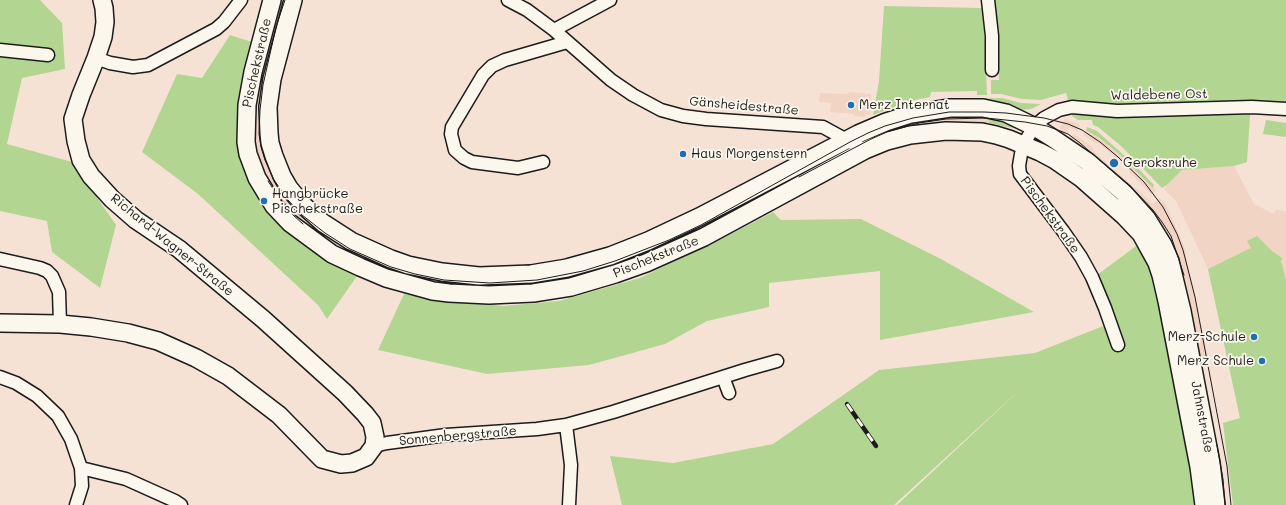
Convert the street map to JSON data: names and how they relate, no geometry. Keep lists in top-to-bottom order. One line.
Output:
{"streets":{"main road":["Pischekstraße","Richard-Wagner-Straße","Jahnstraße"],"street":["Waldebene Ost","Gänsheidestraße","Sonnenbergstraße"]},"crossings":[["Pischekstraße","Waldebene Ost"],["Pischekstraße","Gänsheidestraße"],["Pischekstraße","Jahnstraße"],["Waldebene Ost","Jahnstraße"],["Richard-Wagner-Straße","Sonnenbergstraße"]],"places":["Merz Internat","Haus Morgenstern","Geroksruhe","Hangbrücke Pischekstraße","Merz-Schule","Merz Schule"]}
